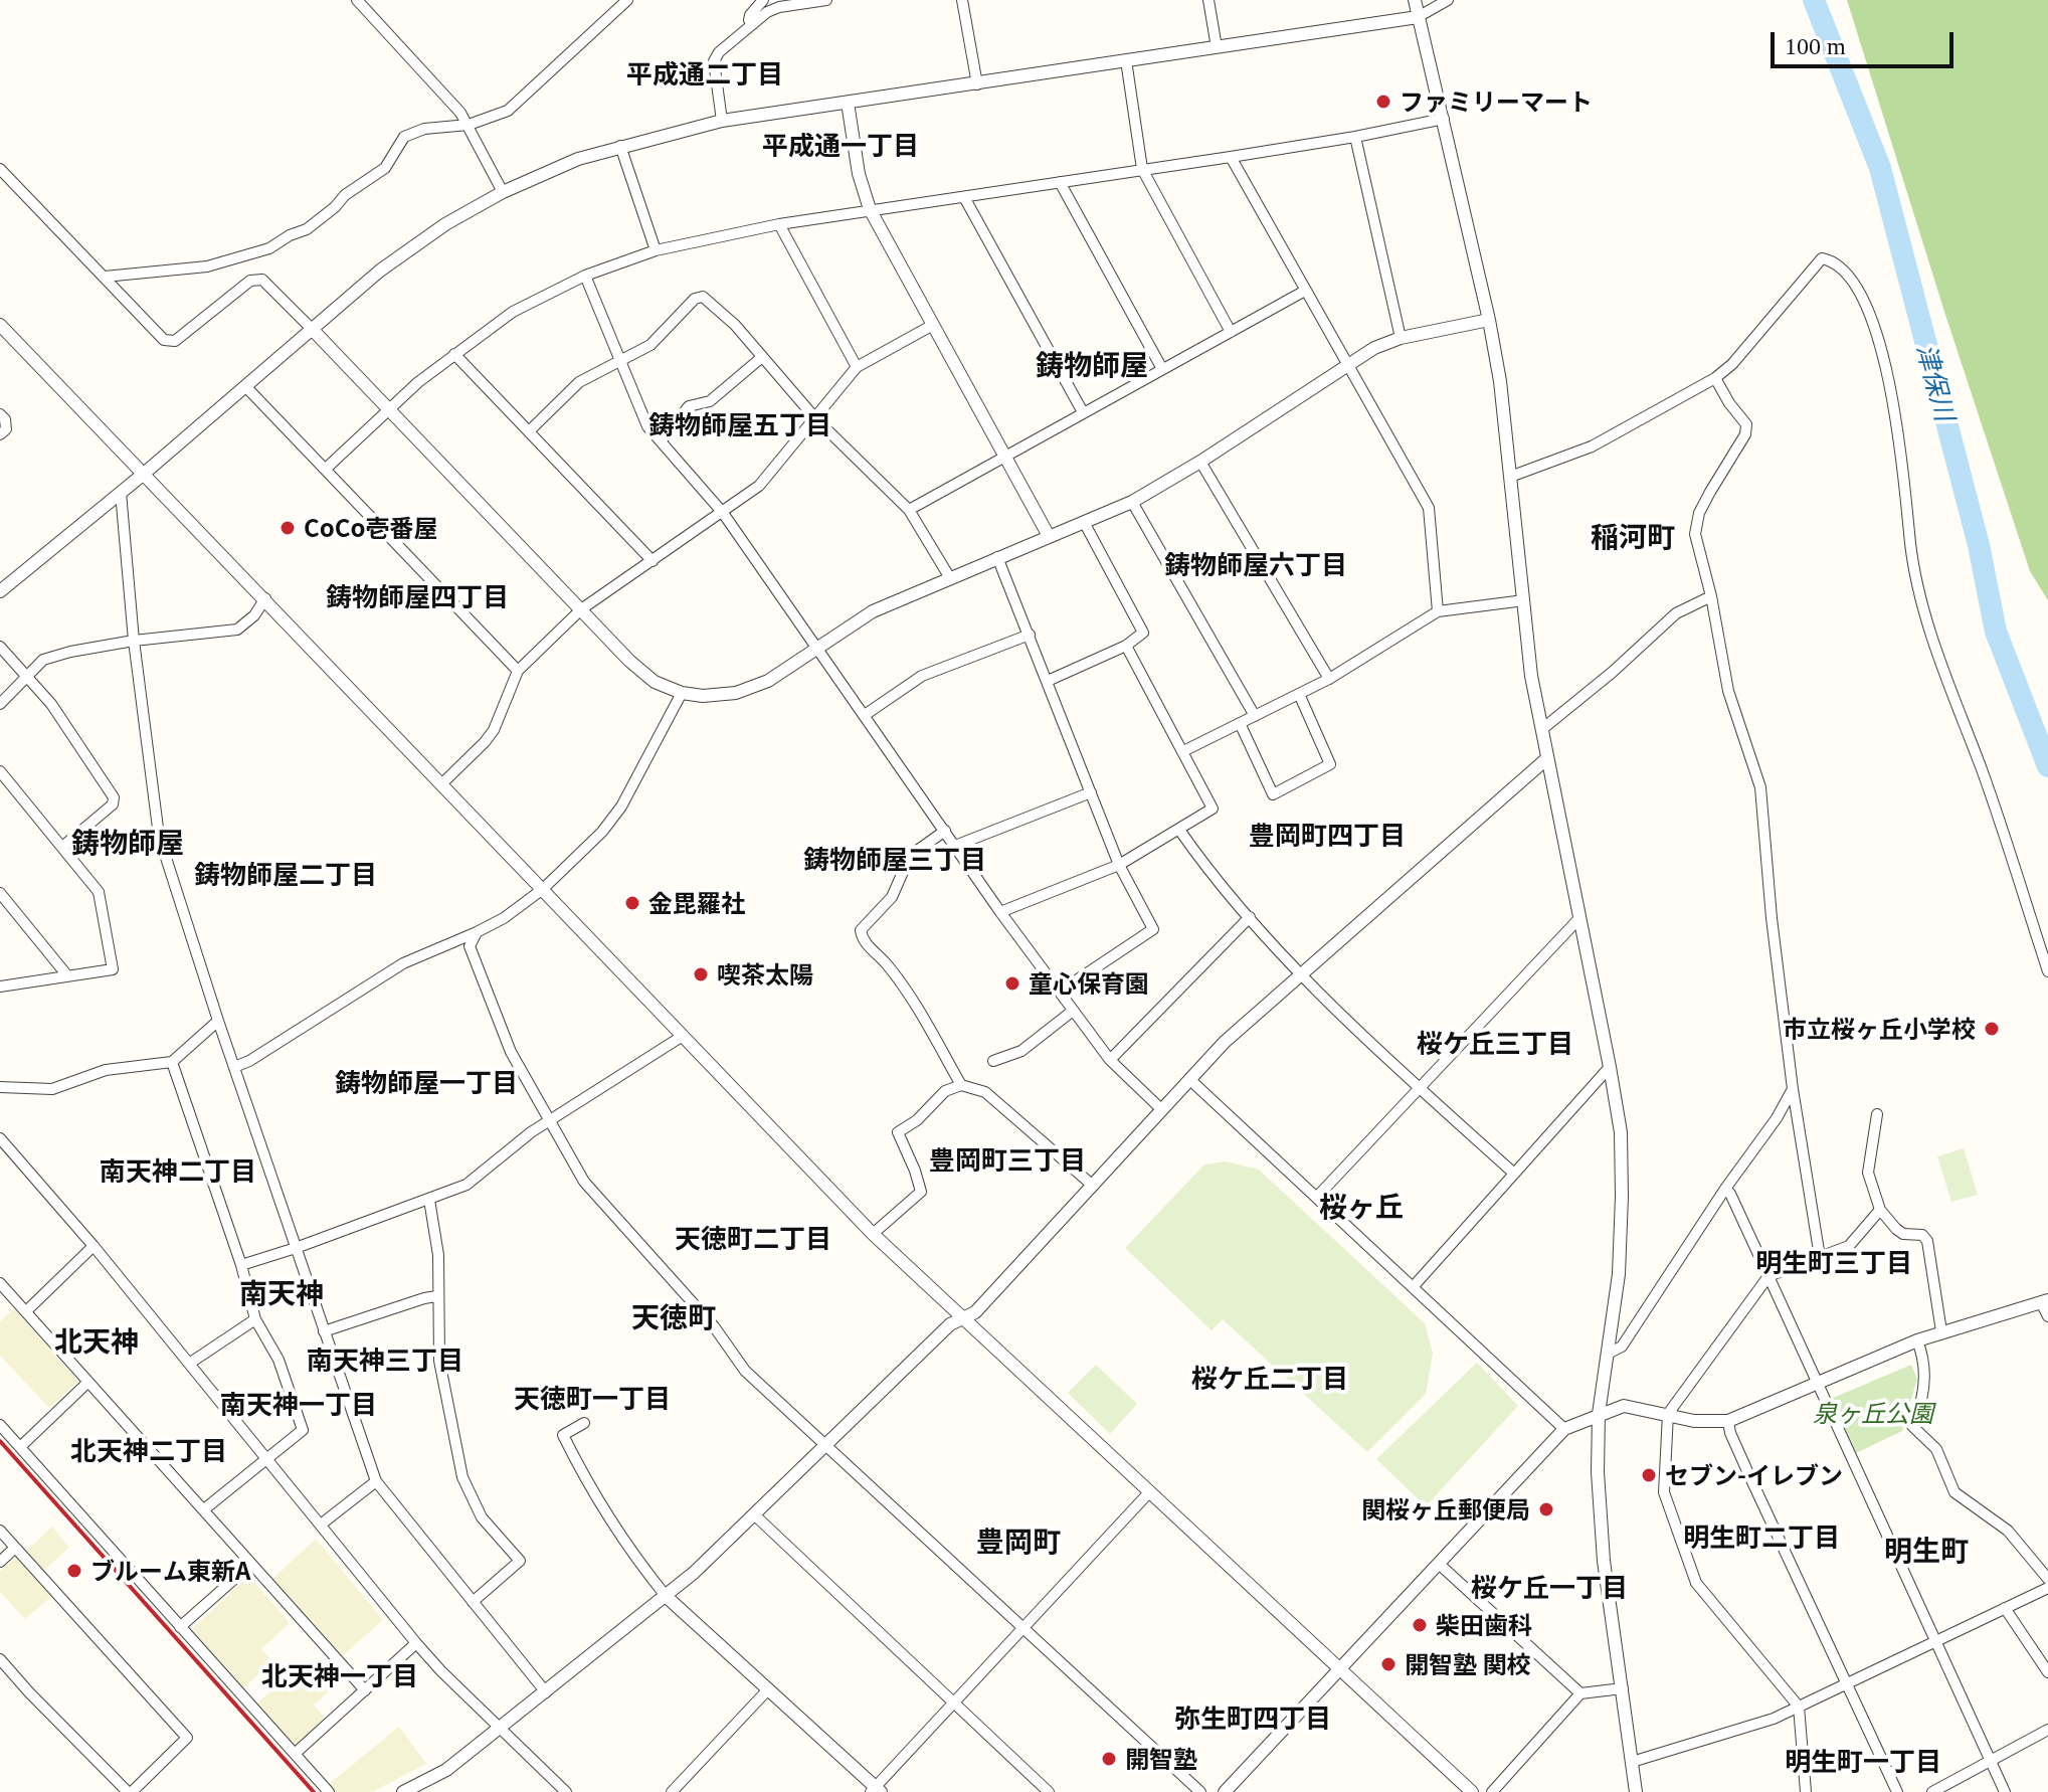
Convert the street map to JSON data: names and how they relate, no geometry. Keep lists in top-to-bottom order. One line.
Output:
{"districts":["平成通二丁目","平成通一丁目","鋳物師屋","鋳物師屋五丁目","稲河町","鋳物師屋六丁目","鋳物師屋四丁目","豊岡町四丁目","鋳物師屋","鋳物師屋三丁目","鋳物師屋二丁目","桜ケ丘三丁目","鋳物師屋一丁目","豊岡町三丁目","南天神二丁目","桜ヶ丘","天徳町二丁目","明生町三丁目","南天神","天徳町","北天神","南天神三丁目","桜ケ丘二丁目","天徳町一丁目","南天神一丁目","北天神二丁目","明生町二丁目","豊岡町","明生町","桜ケ丘一丁目","北天神一丁目","弥生町四丁目","明生町一丁目"],"water":["津保川"],"parks":["泉ヶ丘公園"],"places":["ファミリーマート","CoCo壱番屋","金毘羅社","喫茶太陽","童心保育園","市立桜ヶ丘小学校","セブン-イレブン","関桜ヶ丘郵便局","ブルーム東新A","柴田歯科","開智塾 関校","開智塾"],"scale_bar":"100 m"}
